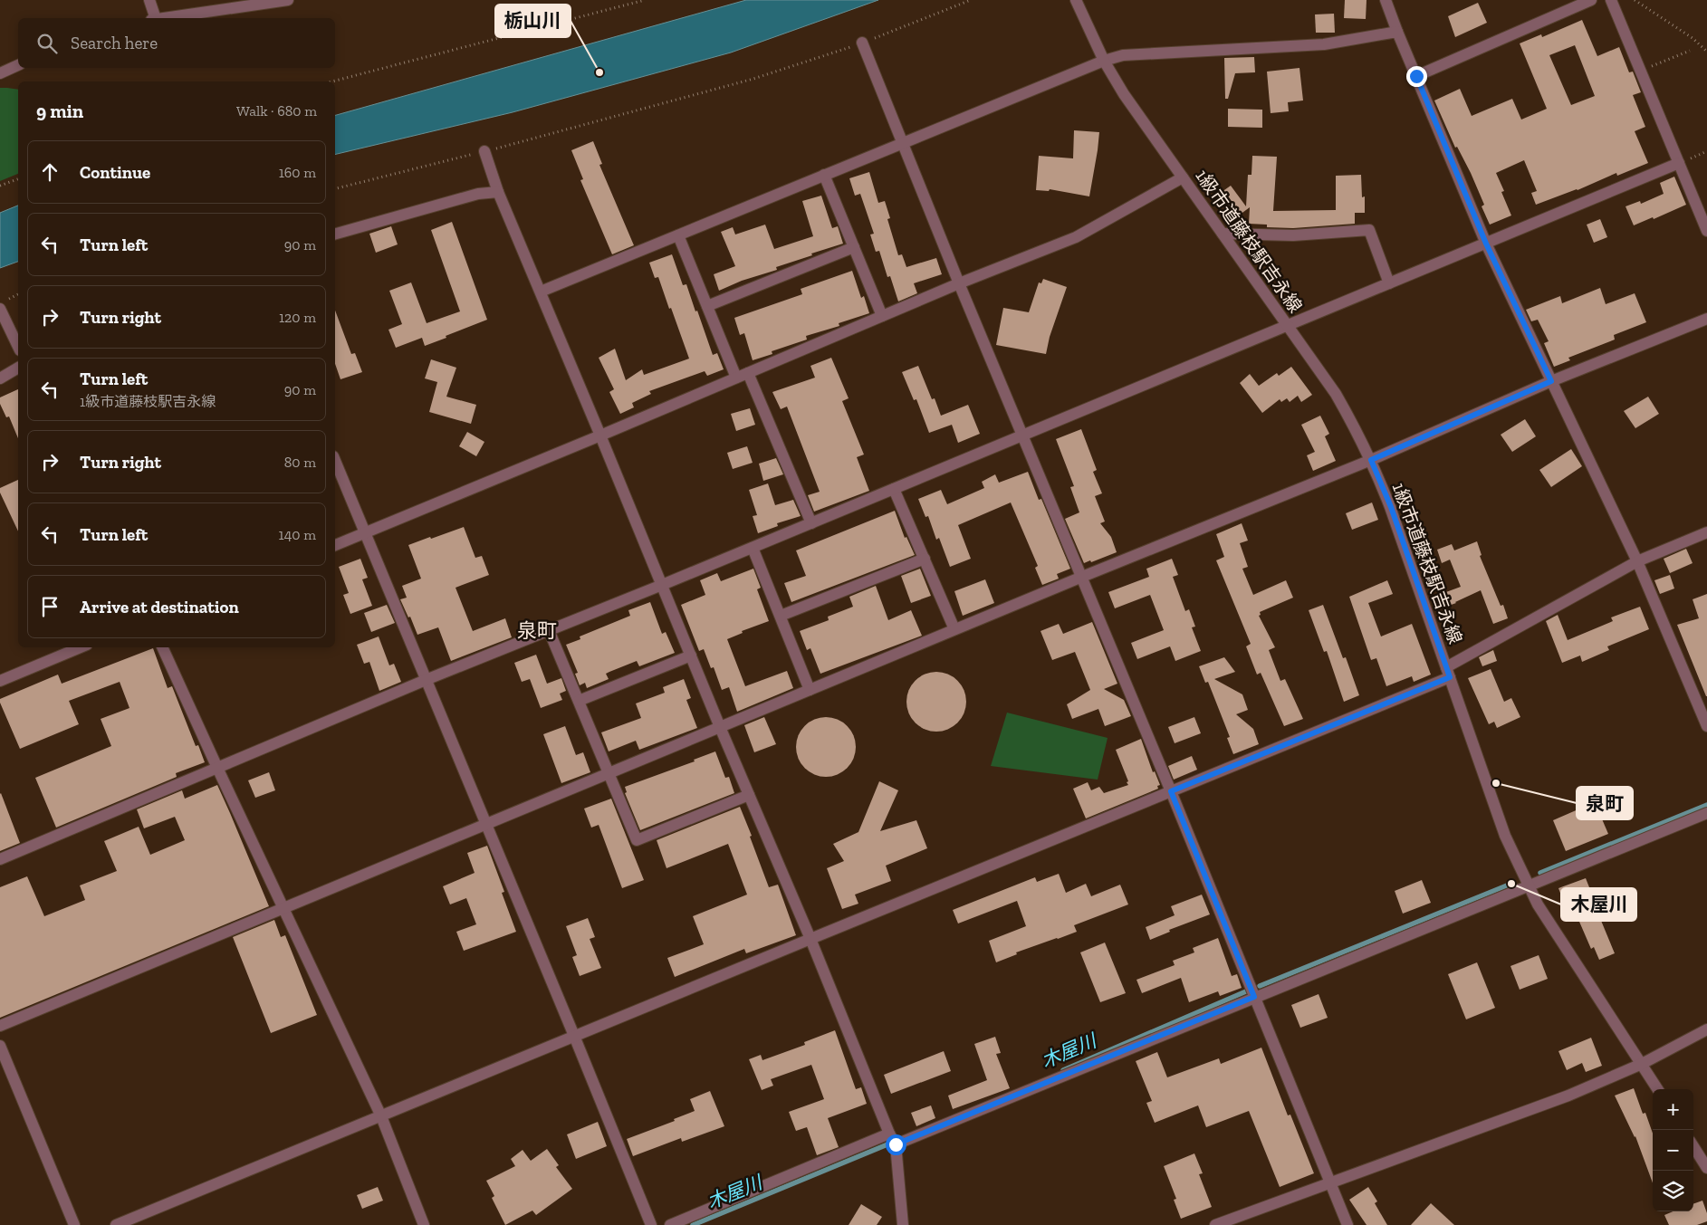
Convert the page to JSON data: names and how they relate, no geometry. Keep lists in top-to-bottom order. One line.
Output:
{"streets":{"street":["1級市道藤枝駅吉永線"]},"districts":["泉町"],"water":["木屋川"],"places":["栃山川","泉町","木屋川"],"page":{"search":"Search here","heading":["9 min","Walk · 680 m"],"list":[["Continue","160 m"],["Turn left","90 m"],["Turn right","120 m"],["Turn left","1級市道藤枝駅吉永線","90 m"],["Turn right","80 m"],["Turn left","140 m"],"Arrive at destination"],"map_buttons":["+","−"]}}
